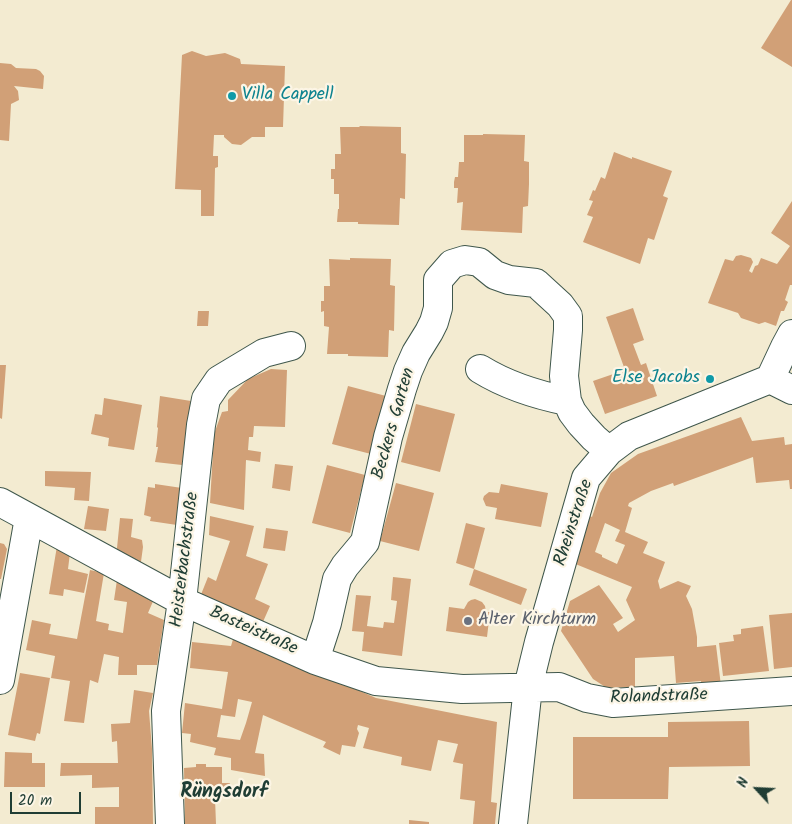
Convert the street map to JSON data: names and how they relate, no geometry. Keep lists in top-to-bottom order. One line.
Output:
{"streets":{"street":["Beckers Garten","Rheinstraße","Heisterbachstraße","Basteistraße","Rolandstraße"]},"crossings":[["Beckers Garten","Rheinstraße"],["Beckers Garten","Basteistraße"],["Rheinstraße","Basteistraße"],["Rheinstraße","Rolandstraße"],["Heisterbachstraße","Basteistraße"],["Basteistraße","Rolandstraße"]],"districts":["Rüngsdorf"],"places":["Villa Cappell","Else Jacobs","Alter Kirchturm"],"scale_bar":"20 m","north":"top left"}
